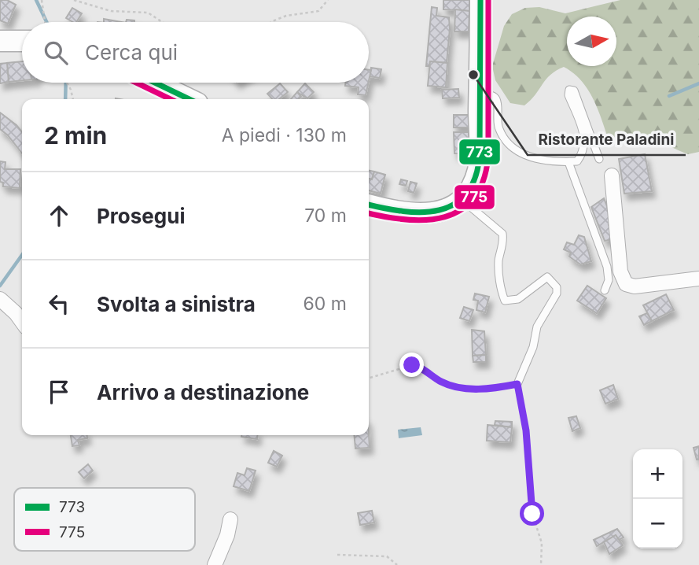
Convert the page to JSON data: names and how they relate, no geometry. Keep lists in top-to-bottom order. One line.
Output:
{"places":["Ristorante Paladini"],"lines":["transit line 773","transit line 775"],"legend":["773","775"],"north":"right","page":{"search":"Cerca qui","heading":["2 min","A piedi · 130 m"],"list":[["Prosegui","70 m"],["Svolta a sinistra","60 m"],"Arrivo a destinazione"],"map_buttons":["+","−"]}}
